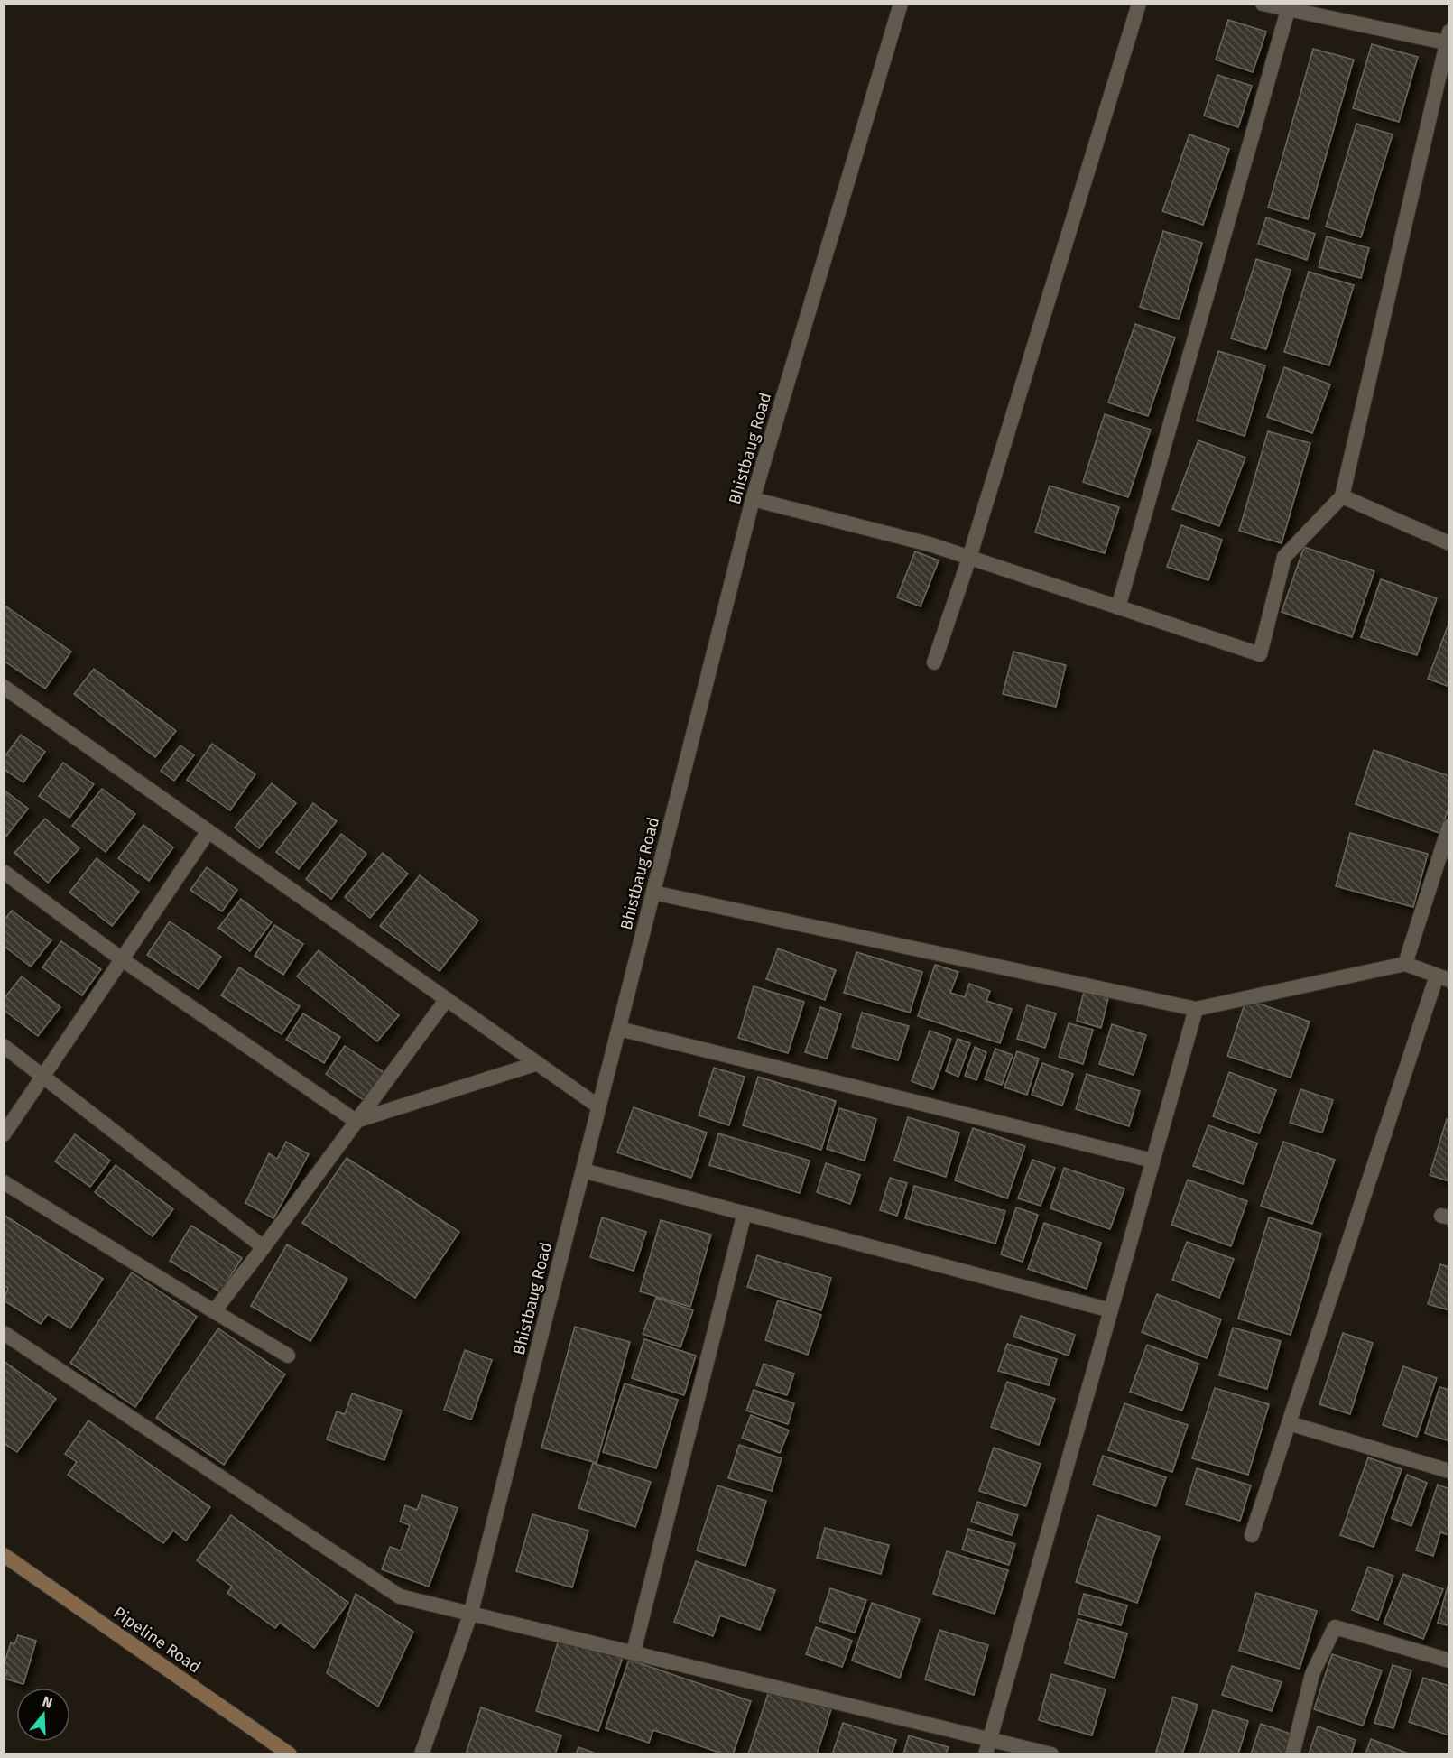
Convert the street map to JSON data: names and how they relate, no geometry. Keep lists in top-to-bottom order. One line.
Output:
{"streets":{"main road":["Pipeline Road"],"street":["Bhistbaug Road"]},"north":"top"}
